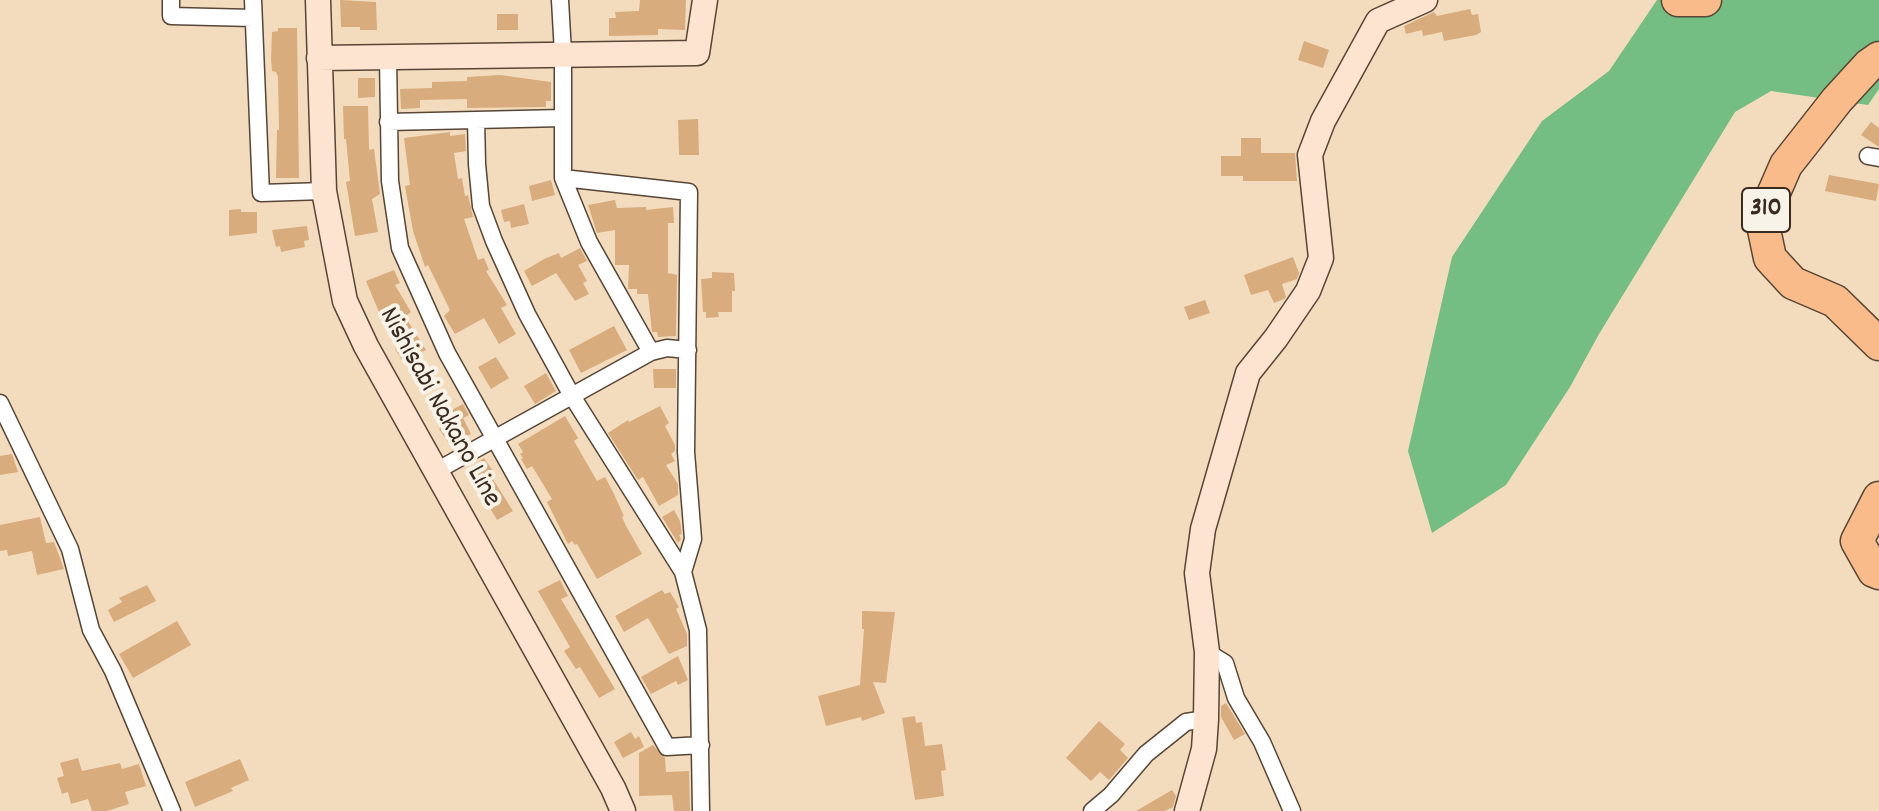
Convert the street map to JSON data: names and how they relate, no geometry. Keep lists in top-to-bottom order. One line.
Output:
{"streets":{"highway":["310"],"street":["Nishisabi Nakano Line"]}}
